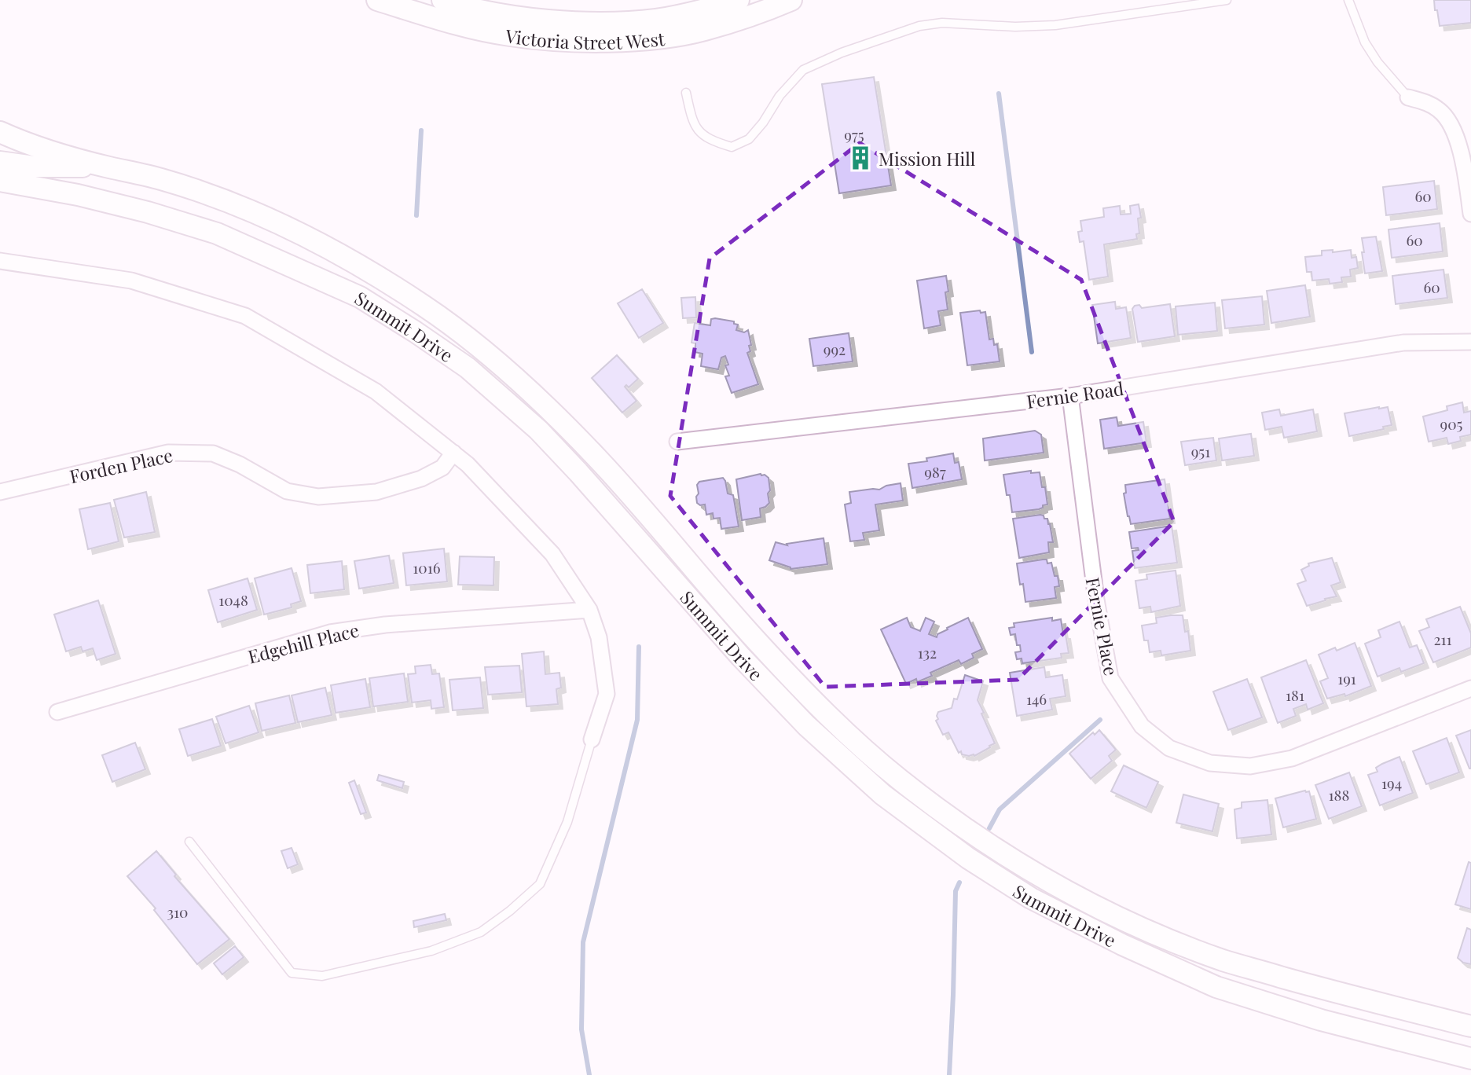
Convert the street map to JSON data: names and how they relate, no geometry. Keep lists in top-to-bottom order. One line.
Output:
{"streets":{"main road":["Victoria Street West","Summit Drive"],"street":["Fernie Road","Forden Place","Fernie Place","Edgehill Place"]},"crossings":[["Fernie Road","Fernie Place"]],"places":{"building":["Mission Hill"]},"house_numbers":["975","60","60","60","992","905","951","987","1016","1048","211","132","191","181","146","194","188","310"]}
